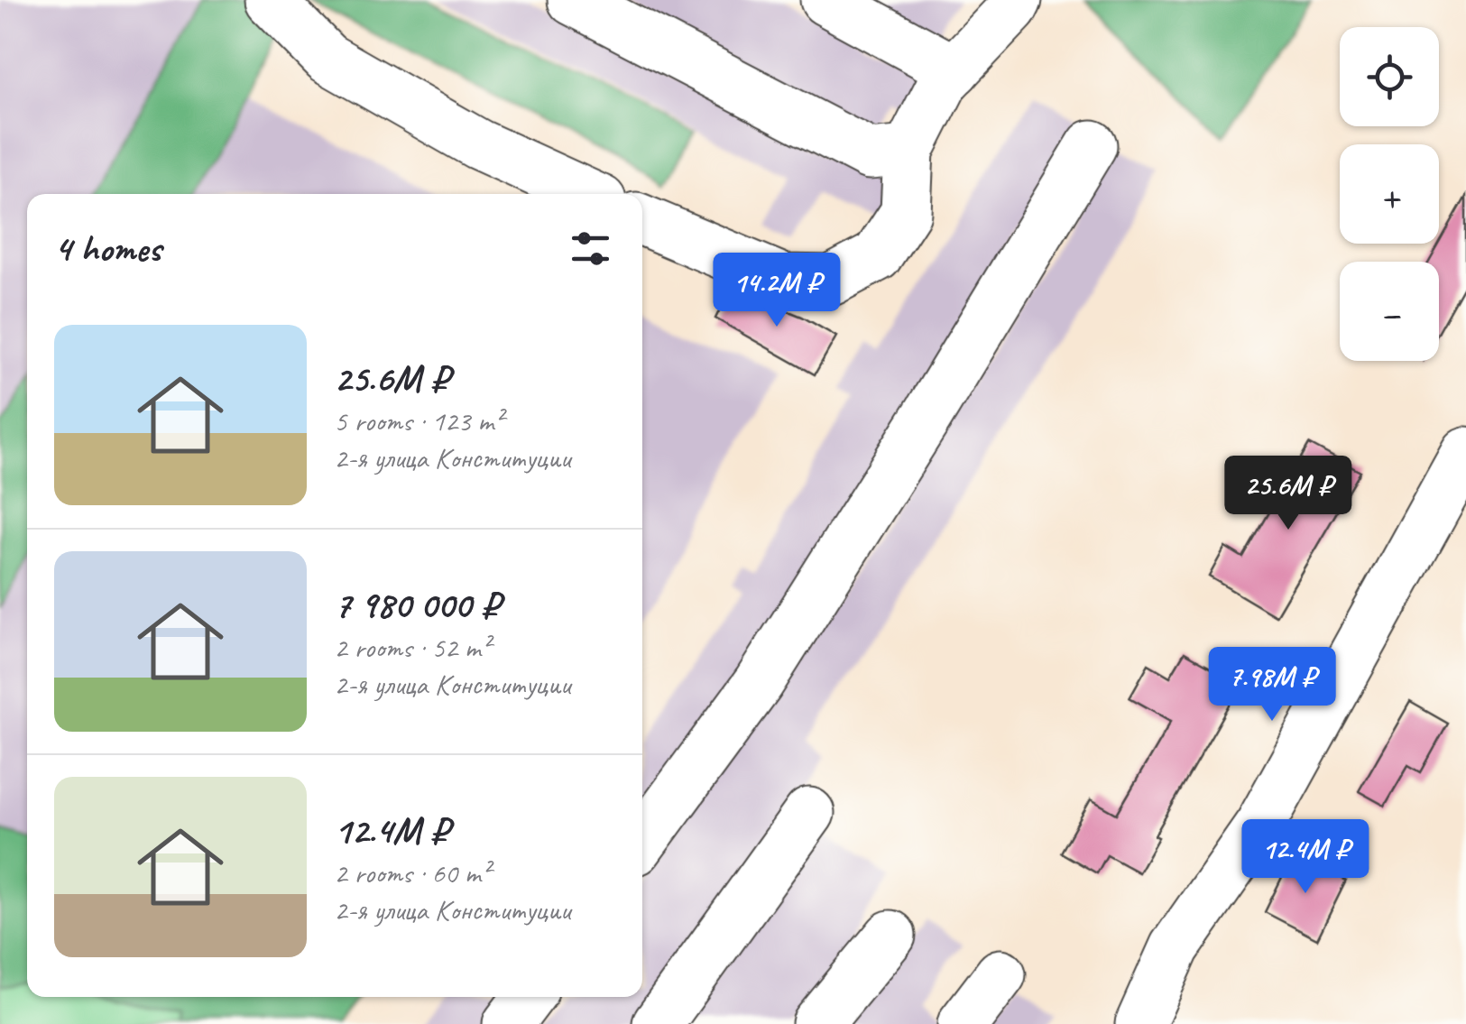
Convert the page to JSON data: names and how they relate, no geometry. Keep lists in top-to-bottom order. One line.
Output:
{"page":{"map_buttons":["+","−"],"heading":"4 homes","price":["14.2M ₽","25.6M ₽","7.98M ₽","12.4M ₽"],"list":[{"name":"25.6M ₽","note":"5 rooms · 123 m² · 2-я улица Конституции"},{"name":"7 980 000 ₽","note":"2 rooms · 52 m² · 2-я улица Конституции"},{"name":"12.4M ₽","note":"2 rooms · 60 m² · 2-я улица Конституции"}]}}
